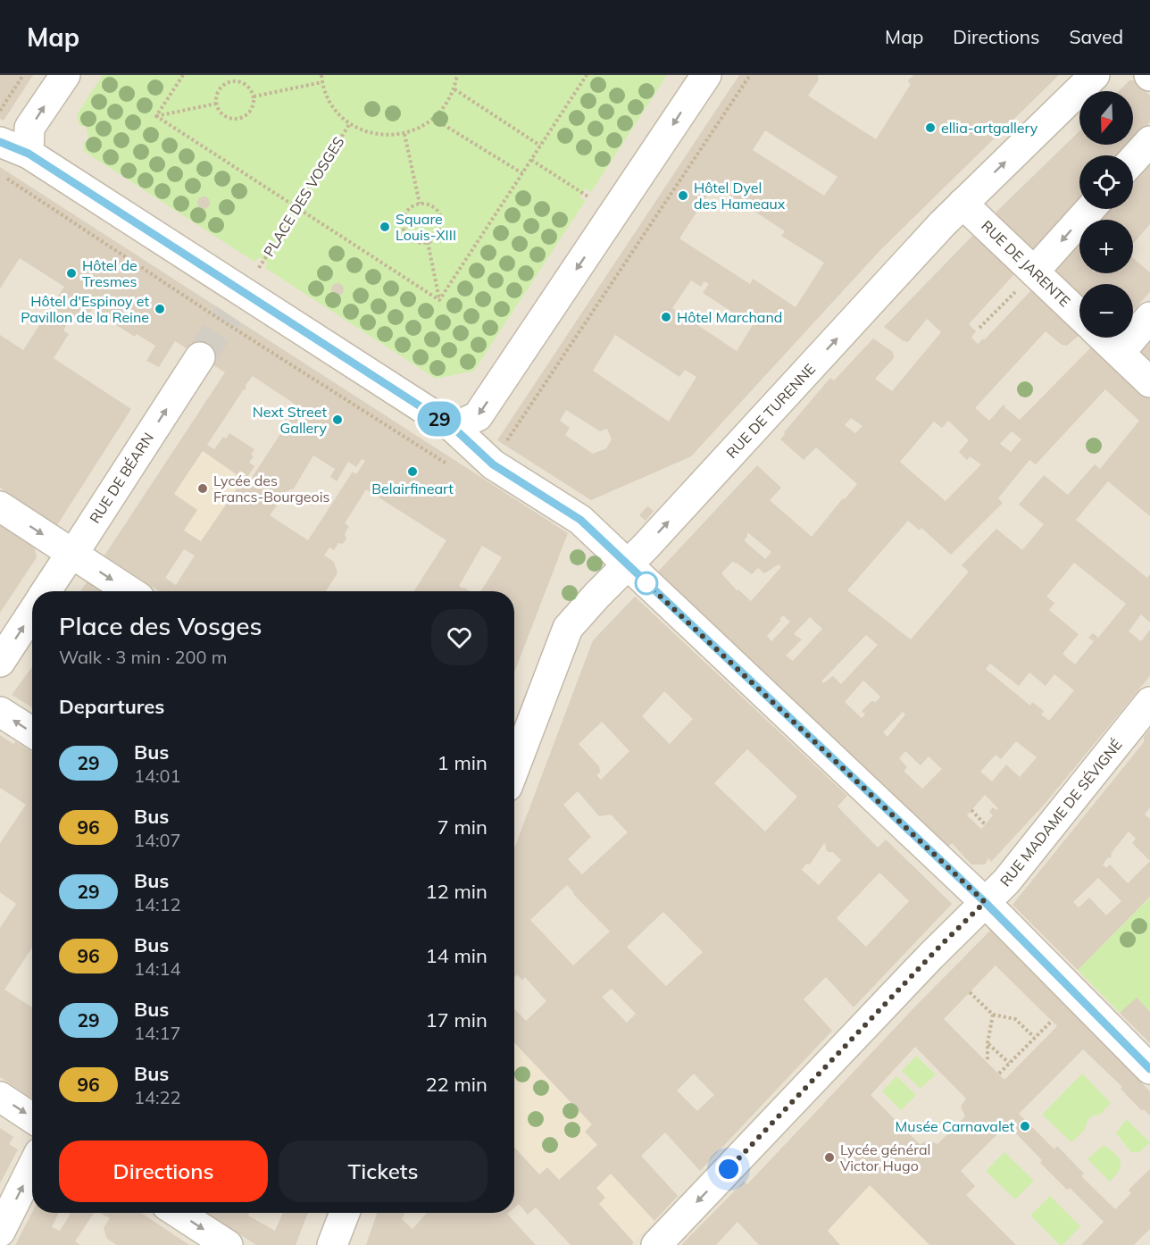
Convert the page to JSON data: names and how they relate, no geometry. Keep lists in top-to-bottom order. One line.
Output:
{"streets":{"street":["RUE DE JARENTE","RUE DE TURENNE","RUE DE BÉARN","RUE MADAME DE SÉVIGNÉ"],"path":["PLACE DES VOSGES"]},"crossings":[["RUE DE JARENTE","RUE DE TURENNE"]],"one_way":["RUE DE BÉARN","RUE MADAME DE SÉVIGNÉ"],"places":["ellia-artgallery","Hôtel Dyel des Hameaux","Square Louis-XIII","Hôtel de Tresmes","Hôtel d'Espinoy et Pavillon de la Reine","Hôtel Marchand","Next Street Gallery","Belairfineart","Lycée des Francs-Bourgeois","Musée Carnavalet","Lycée général Victor Hugo"],"lines":["bus line 29"],"north":"bottom","page":{"header":"Map","nav":["Map","Directions","Saved"],"on_map":"29","map_buttons":["+","−"],"heading":[["Place des Vosges","Walk · 3 min · 200 m"],"Departures"],"list":[{"mark":"29","name":"Bus","note":"14:01","value":"1 min"},{"mark":"96","name":"Bus","note":"14:07","value":"7 min"},{"mark":"29","name":"Bus","note":"14:12","value":"12 min"},{"mark":"96","name":"Bus","note":"14:14","value":"14 min"},{"mark":"29","name":"Bus","note":"14:17","value":"17 min"},{"mark":"96","name":"Bus","note":"14:22","value":"22 min"}],"buttons":["Directions","Tickets"]}}
